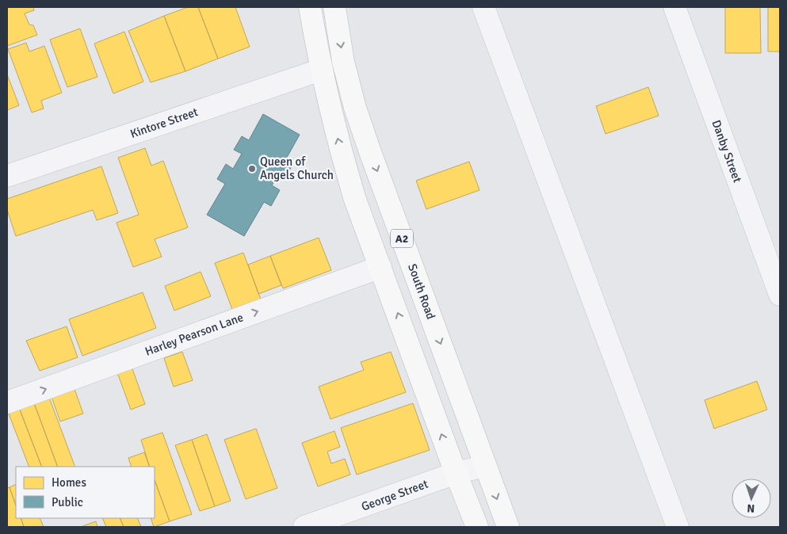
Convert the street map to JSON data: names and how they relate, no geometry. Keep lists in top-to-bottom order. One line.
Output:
{"streets":{"highway":["A2","South Road"],"street":["Kintore Street","Danby Street","Harley Pearson Lane","George Street"]},"crossings":[["Kintore Street","A2"],["A2","Harley Pearson Lane"],["A2","George Street"],["South Road","George Street"]],"one_way":["Harley Pearson Lane"],"places":["Queen of Angels Church"],"legend":["Homes","Public"],"north":"bottom"}
